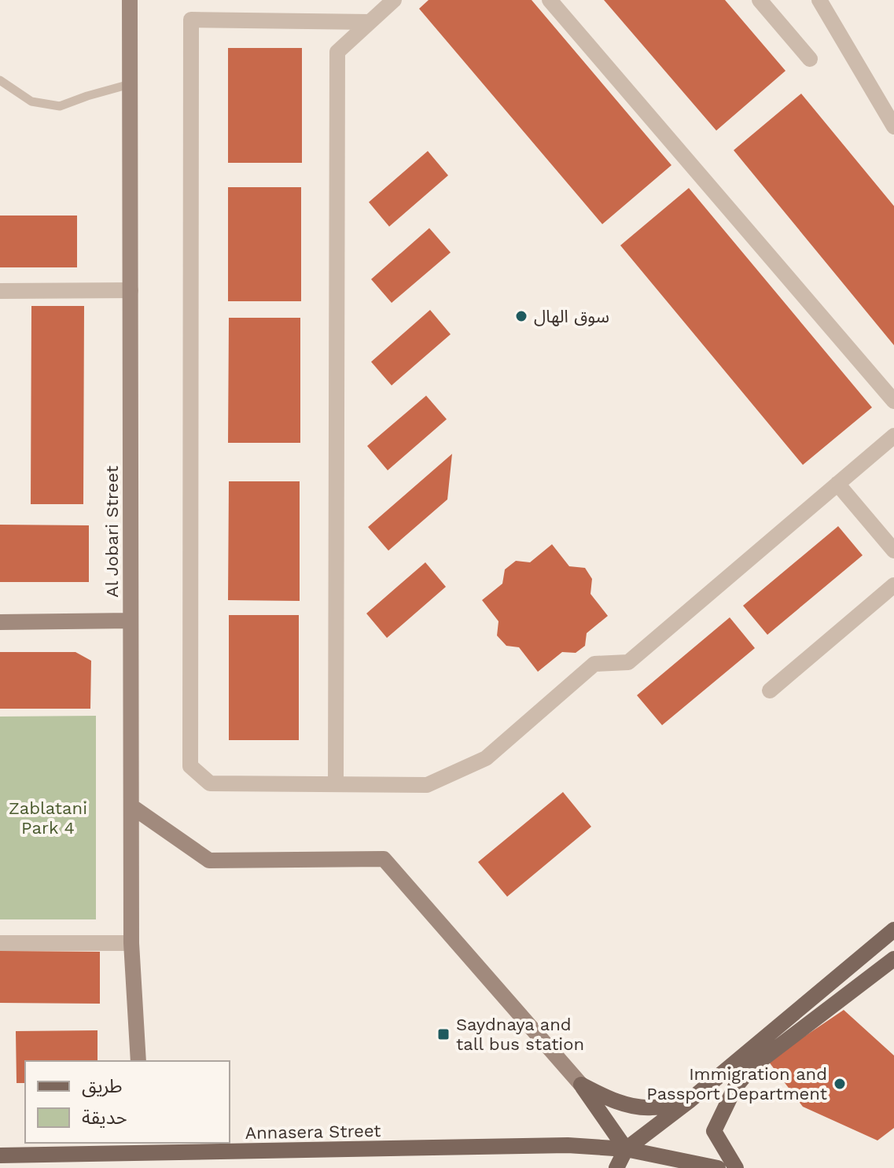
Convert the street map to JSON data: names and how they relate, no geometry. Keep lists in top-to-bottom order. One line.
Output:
{"streets":{"main road":["Al Jobari Street","Annasera Street"]},"parks":["Zablatani Park 4"],"places":{"other":["سوق الهال","Immigration and Passport Department"],"transit":["Saydnaya and tall bus station"]},"legend":["طريق","حديقة"]}
